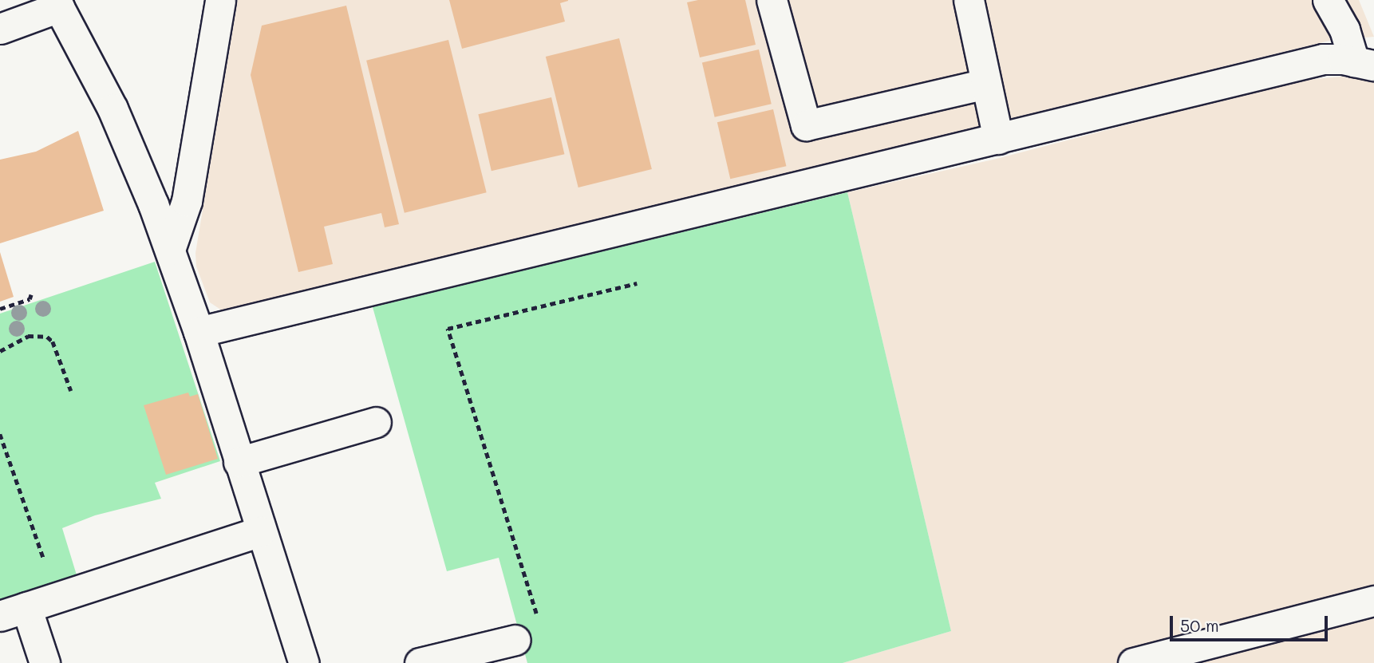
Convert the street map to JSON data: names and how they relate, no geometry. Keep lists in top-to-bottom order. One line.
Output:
{"scale_bar":"50 m"}
